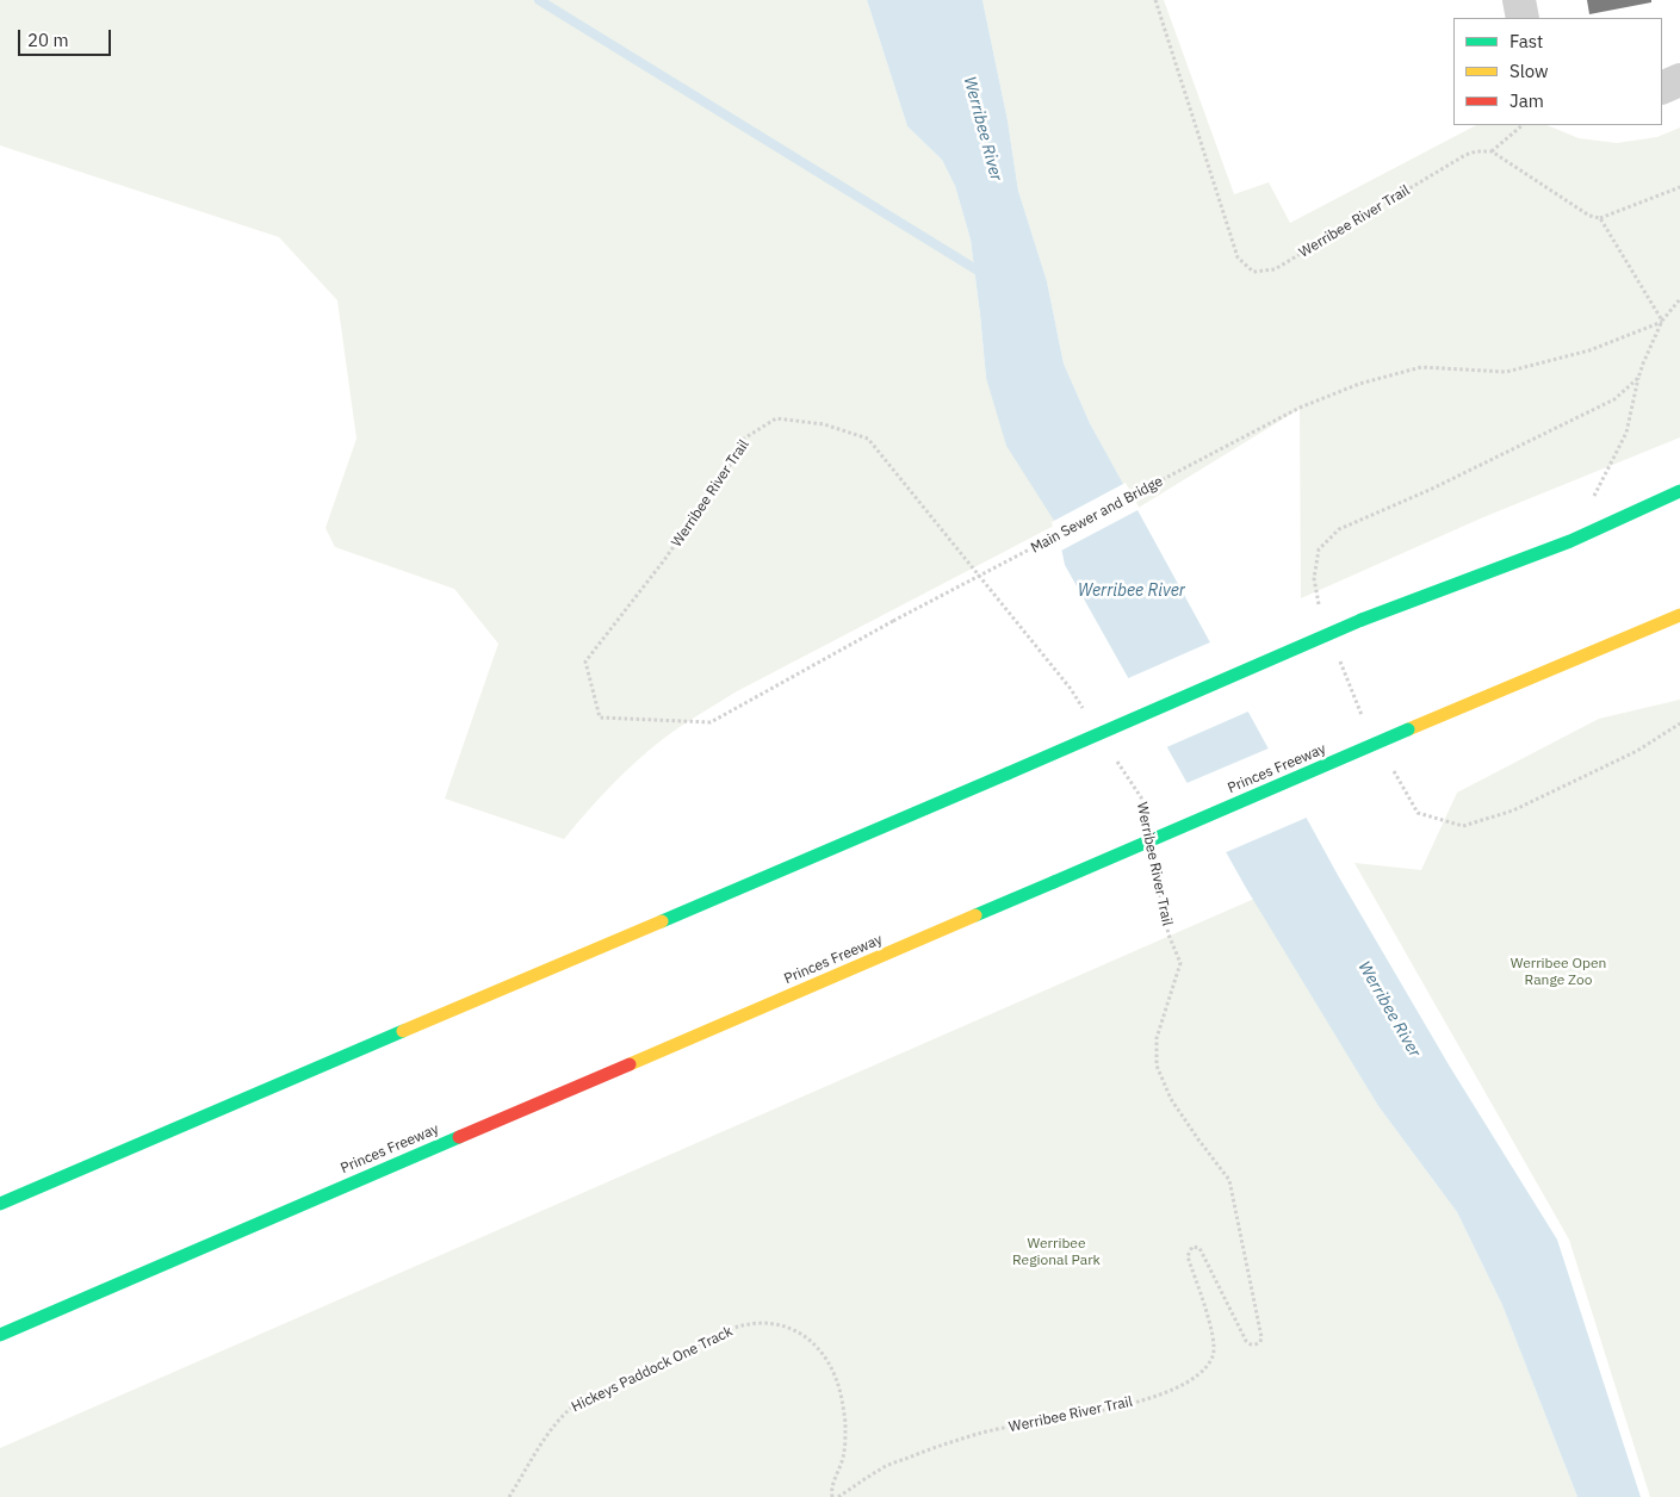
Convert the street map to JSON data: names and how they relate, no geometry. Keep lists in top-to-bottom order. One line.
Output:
{"streets":{"highway":["Princes Freeway"],"path":["Werribee River Trail","Main Sewer and Bridge","Hickeys Paddock One Track"]},"crossings":[["Werribee River Trail","Main Sewer and Bridge"]],"water":["Werribee River"],"parks":["Werribee Open Range Zoo","Werribee Regional Park"],"legend":["Fast","Slow","Jam"],"scale_bar":"20 m"}
